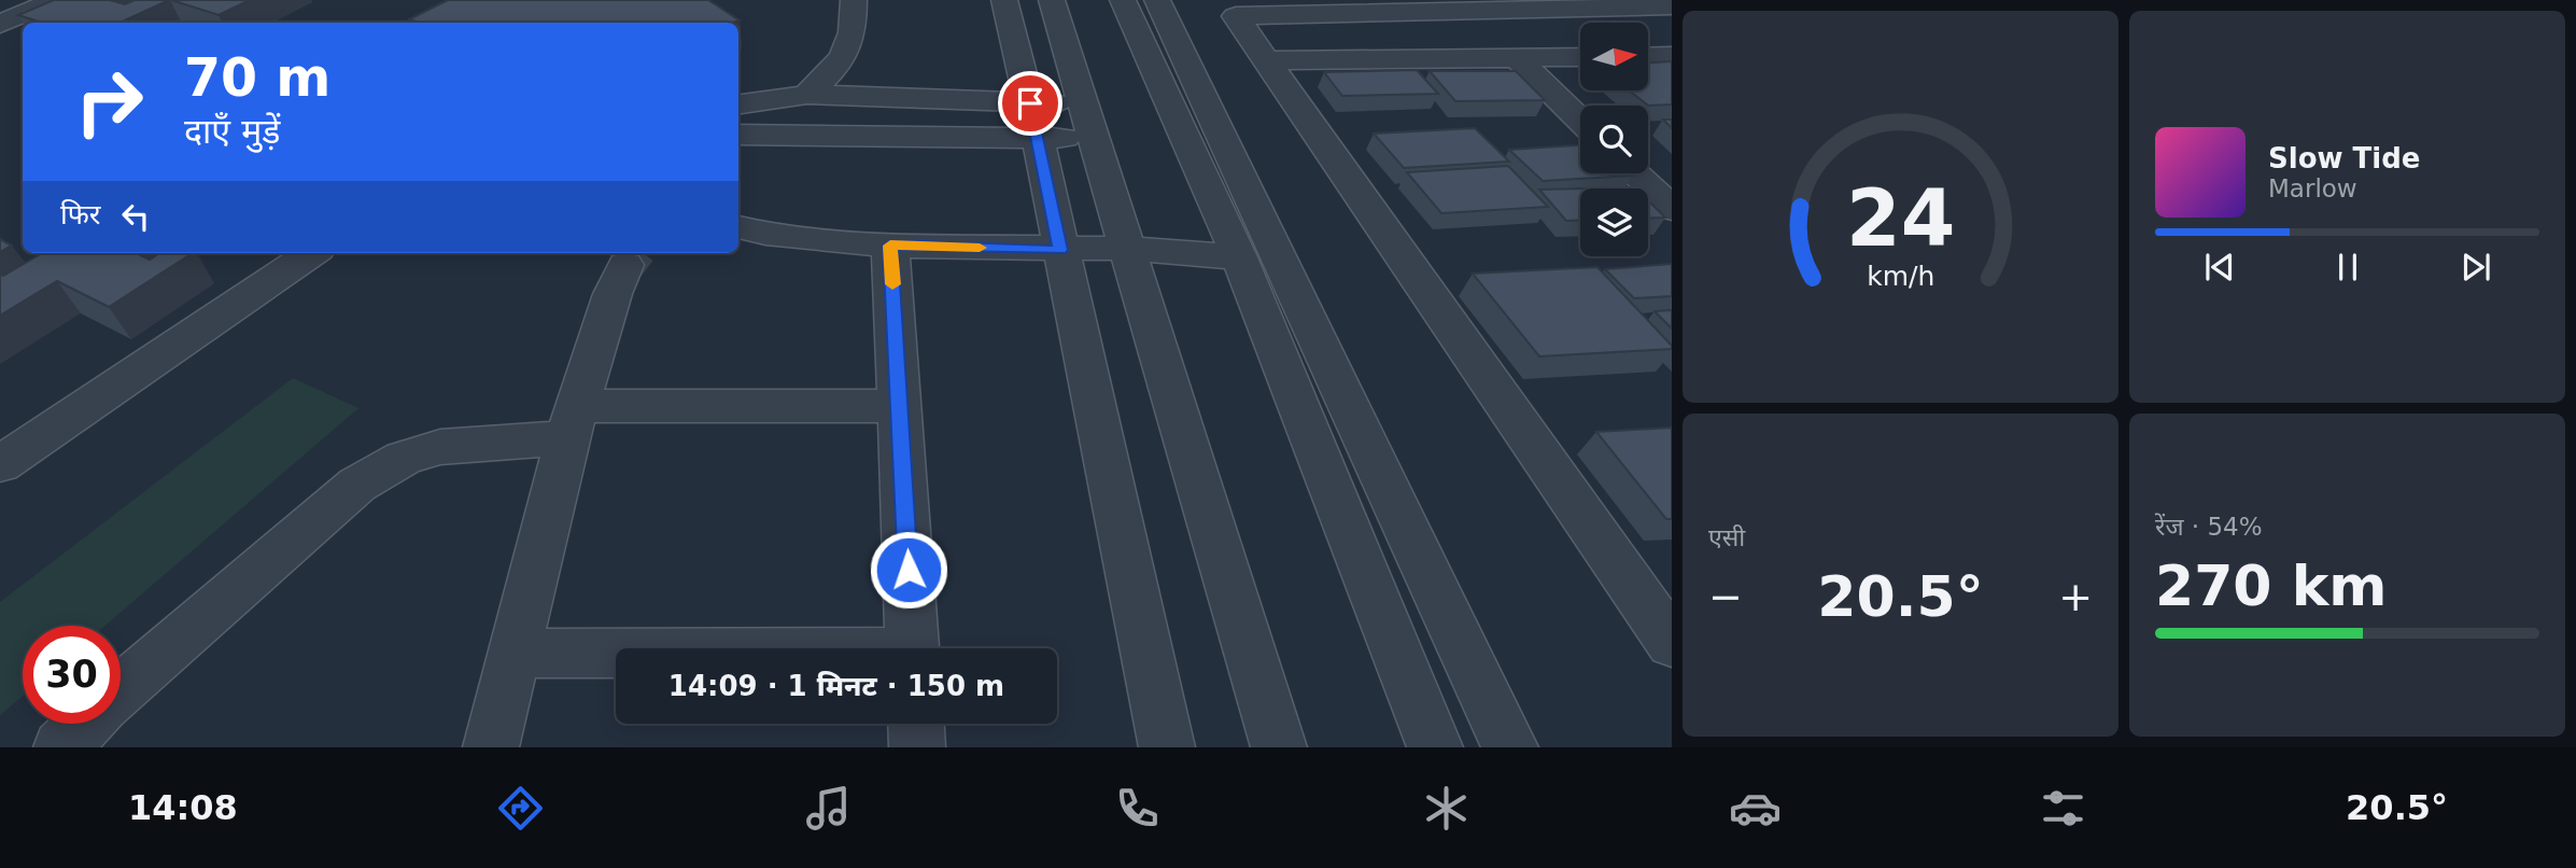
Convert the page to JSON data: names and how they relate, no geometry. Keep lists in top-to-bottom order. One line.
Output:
{"north":"right","page":{"turn":["70 m","दाएँ मुड़ें"],"song":["Slow Tide","Marlow"],"then":"फिर","tile":["एसी",["रेंज · 54%","270 km"]],"heat":["−","20.5°","+"],"limit":"30","trip":"14:09 · 1 मिनट · 150 m","tabs":["14:08","20.5°"],"gauge":["24","km/h"]}}
